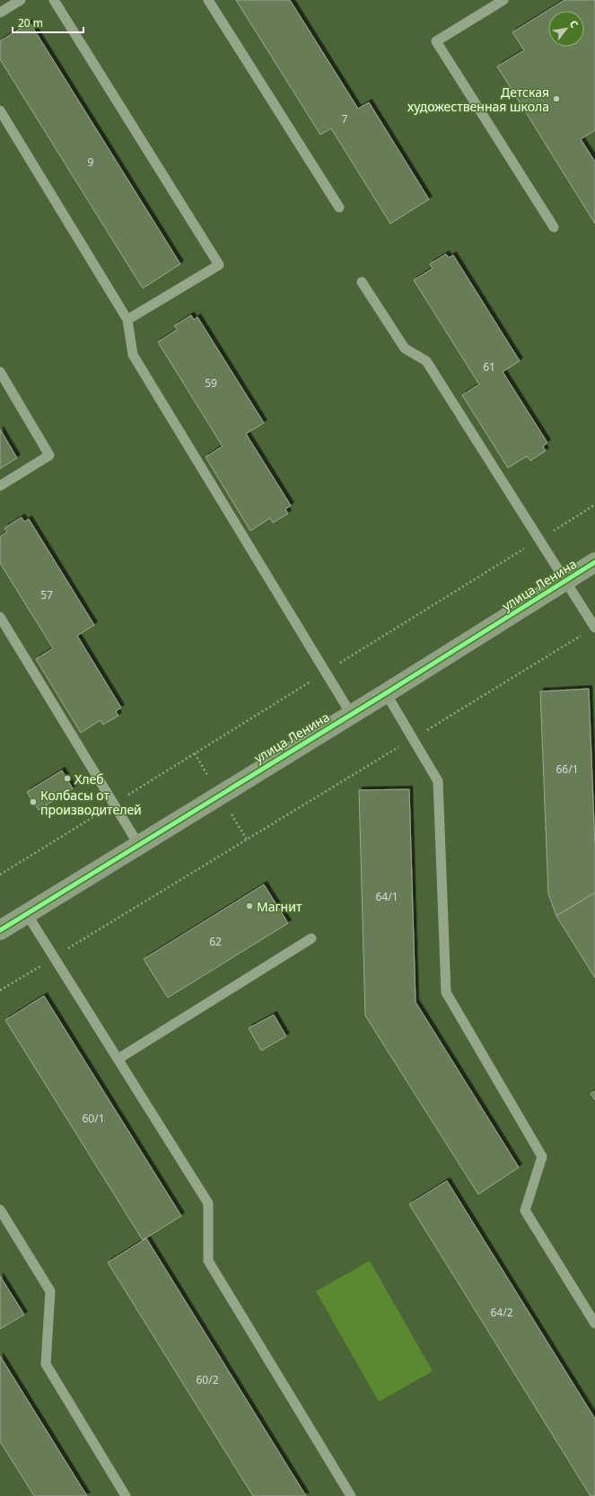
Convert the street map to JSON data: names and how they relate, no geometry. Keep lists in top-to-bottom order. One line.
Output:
{"streets":{"street":["улица Ленина"]},"places":["Детская художественная школа","Хлеб","Колбасы от производителей","Магнит"],"house_numbers":["7","9","61","59","57","66/1","64/1","62","60/1","64/2","60/2"],"scale_bar":"20 m","north":"top right"}
